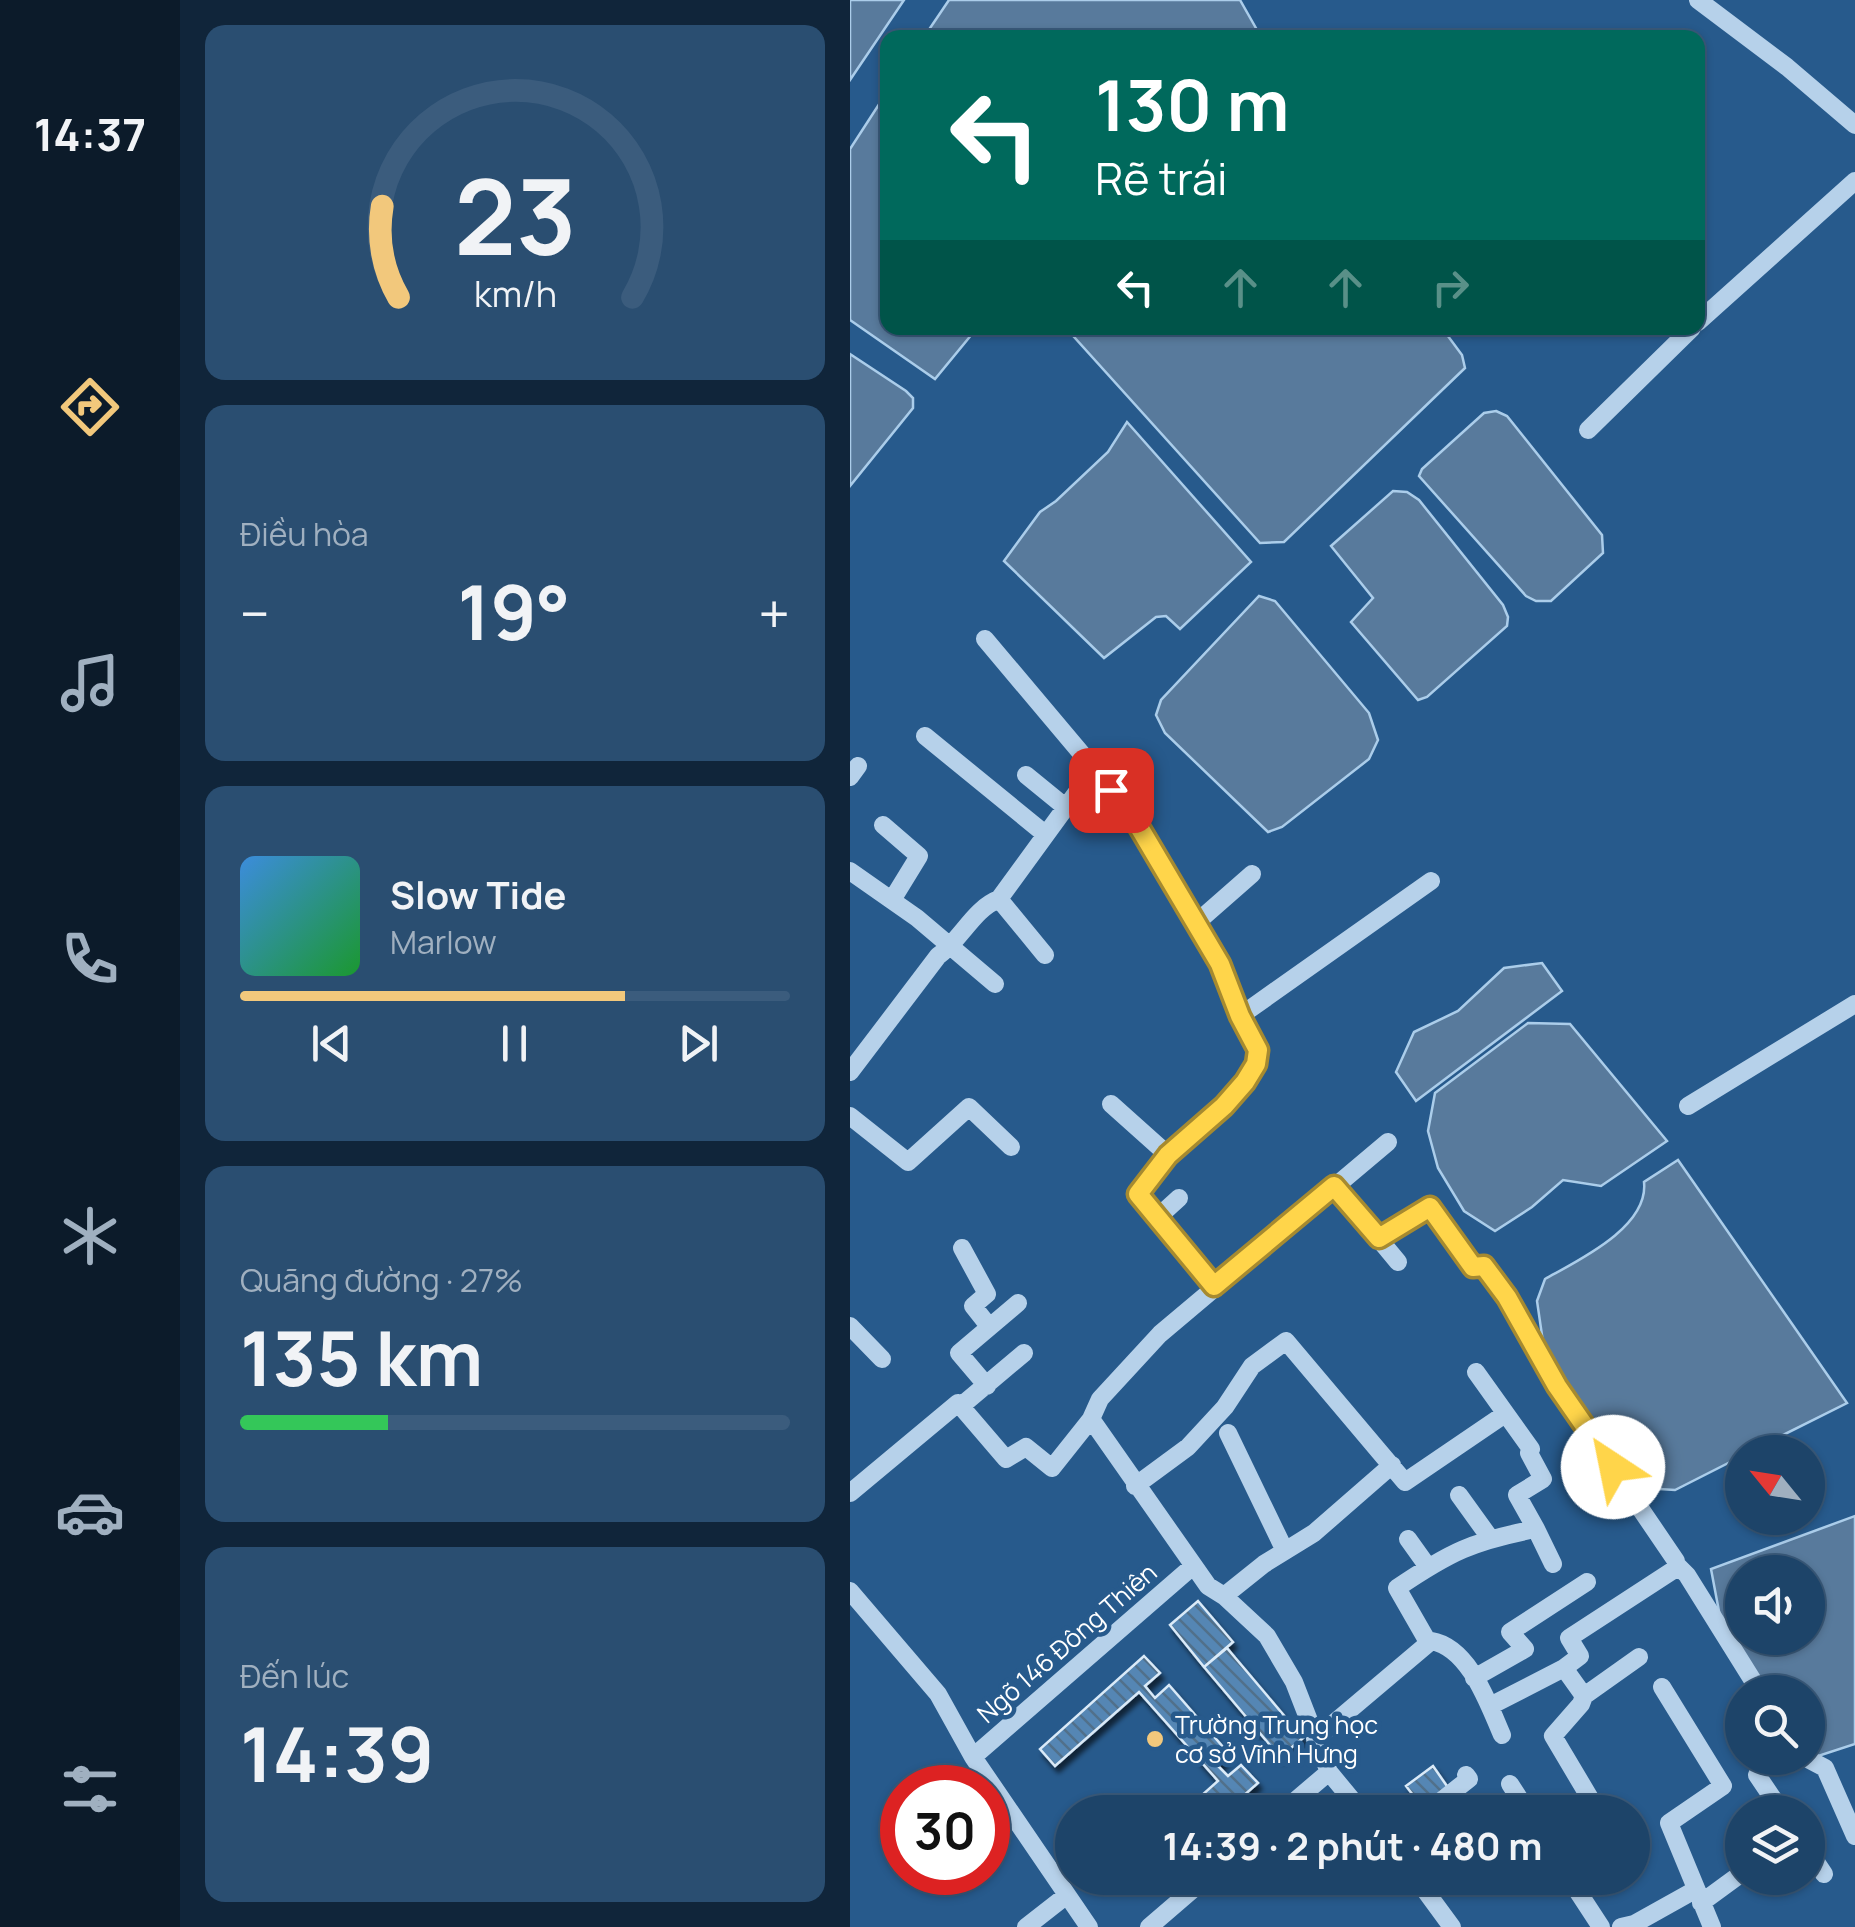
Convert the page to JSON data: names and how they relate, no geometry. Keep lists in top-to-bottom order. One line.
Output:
{"streets":{"street":["Ngõ 146 Đông Thiên"]},"places":["Trường Trung học cơ sở Vĩnh Hưng"],"north":"top left","page":{"tabs":"14:37","turn":["130 m","Rẽ trái"],"tile":["Điều hòa",["Quãng đường · 27%","135 km"],["Đến lúc","14:39"]],"heat":["−","19°","+"],"song":["Slow Tide","Marlow"],"limit":"30","trip":"14:39 · 2 phút · 480 m","gauge":["23","km/h"]}}
